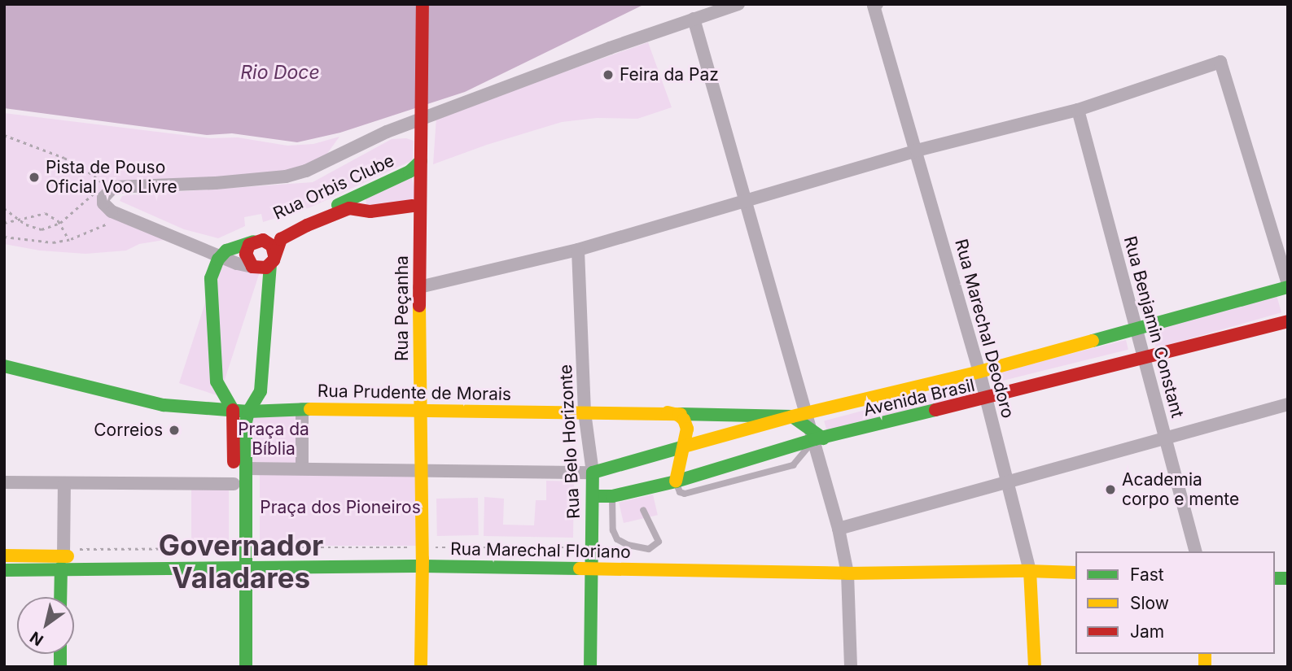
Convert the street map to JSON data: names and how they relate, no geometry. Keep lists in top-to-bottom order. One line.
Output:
{"streets":{"street":["Rua Orbis Clube","Rua Peçanha","Rua Benjamin Constant","Rua Marechal Deodoro","Rua Prudente de Morais","Avenida Brasil","Rua Belo Horizonte","Rua Marechal Floriano"]},"crossings":[["Rua Orbis Clube","Rua Peçanha"],["Rua Peçanha","Rua Prudente de Morais"],["Rua Peçanha","Rua Marechal Floriano"],["Rua Benjamin Constant","Avenida Brasil"],["Rua Marechal Deodoro","Avenida Brasil"],["Rua Marechal Deodoro","Rua Marechal Floriano"],["Rua Prudente de Morais","Rua Belo Horizonte"],["Avenida Brasil","Rua Belo Horizonte"],["Rua Belo Horizonte","Rua Marechal Floriano"]],"districts":["Governador Valadares"],"water":["Rio Doce"],"parks":["Praça da Bíblia","Praça dos Pioneiros"],"places":["Feira da Paz","Pista de Pouso Oficial Voo Livre","Correios","Academia corpo e mente"],"legend":["Fast","Slow","Jam"],"north":"bottom left"}
